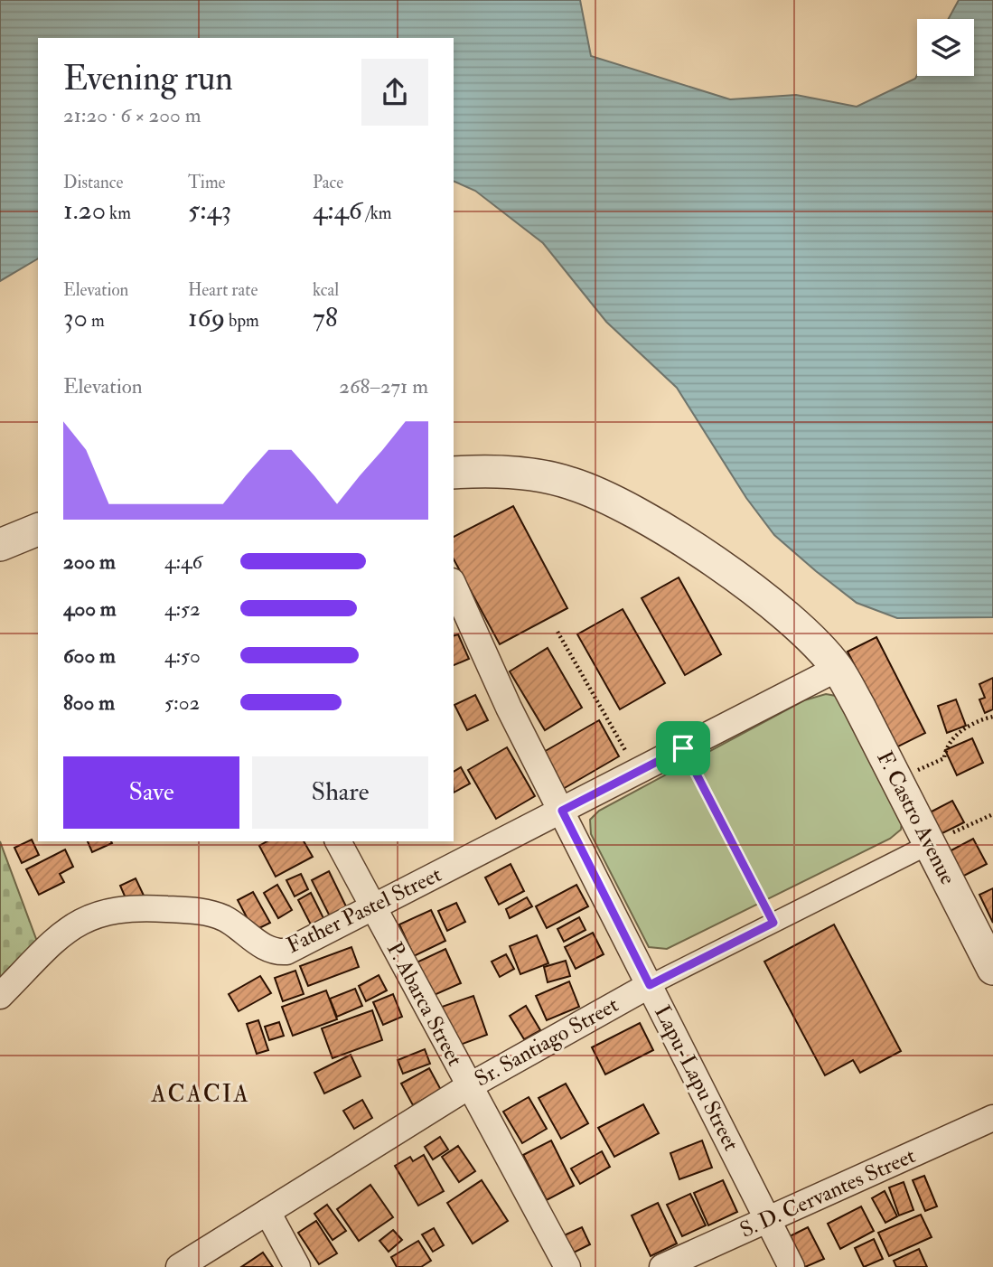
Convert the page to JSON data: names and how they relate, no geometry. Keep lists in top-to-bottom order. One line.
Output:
{"streets":{"street":["F. Castro Avenue","Father Pastel Street","P. Abarca Street","Sr. Santiago Street","Lapu-Lapu Street","S. D. Cervantes Street"]},"crossings":[["F. Castro Avenue","Father Pastel Street"],["F. Castro Avenue","Sr. Santiago Street"],["Father Pastel Street","P. Abarca Street"],["Father Pastel Street","Lapu-Lapu Street"],["P. Abarca Street","Sr. Santiago Street"],["Sr. Santiago Street","Lapu-Lapu Street"],["Lapu-Lapu Street","S. D. Cervantes Street"]],"districts":["ACACIA"],"page":{"heading":["Evening run","21:20 · 6 × 200 m"],"stats":[["Distance","1.20 km"],["Time","5:43"],["Pace","4:46 /km"],["Elevation","30 m"],["Heart rate","169 bpm"],["kcal","78"]],"chart":["Elevation","268–271 m"],"list":[{"name":"200 m","note":"4:46"},{"name":"400 m","note":"4:52"},{"name":"600 m","note":"4:50"},{"name":"800 m","note":"5:02"}],"buttons":["Save","Share"]}}
